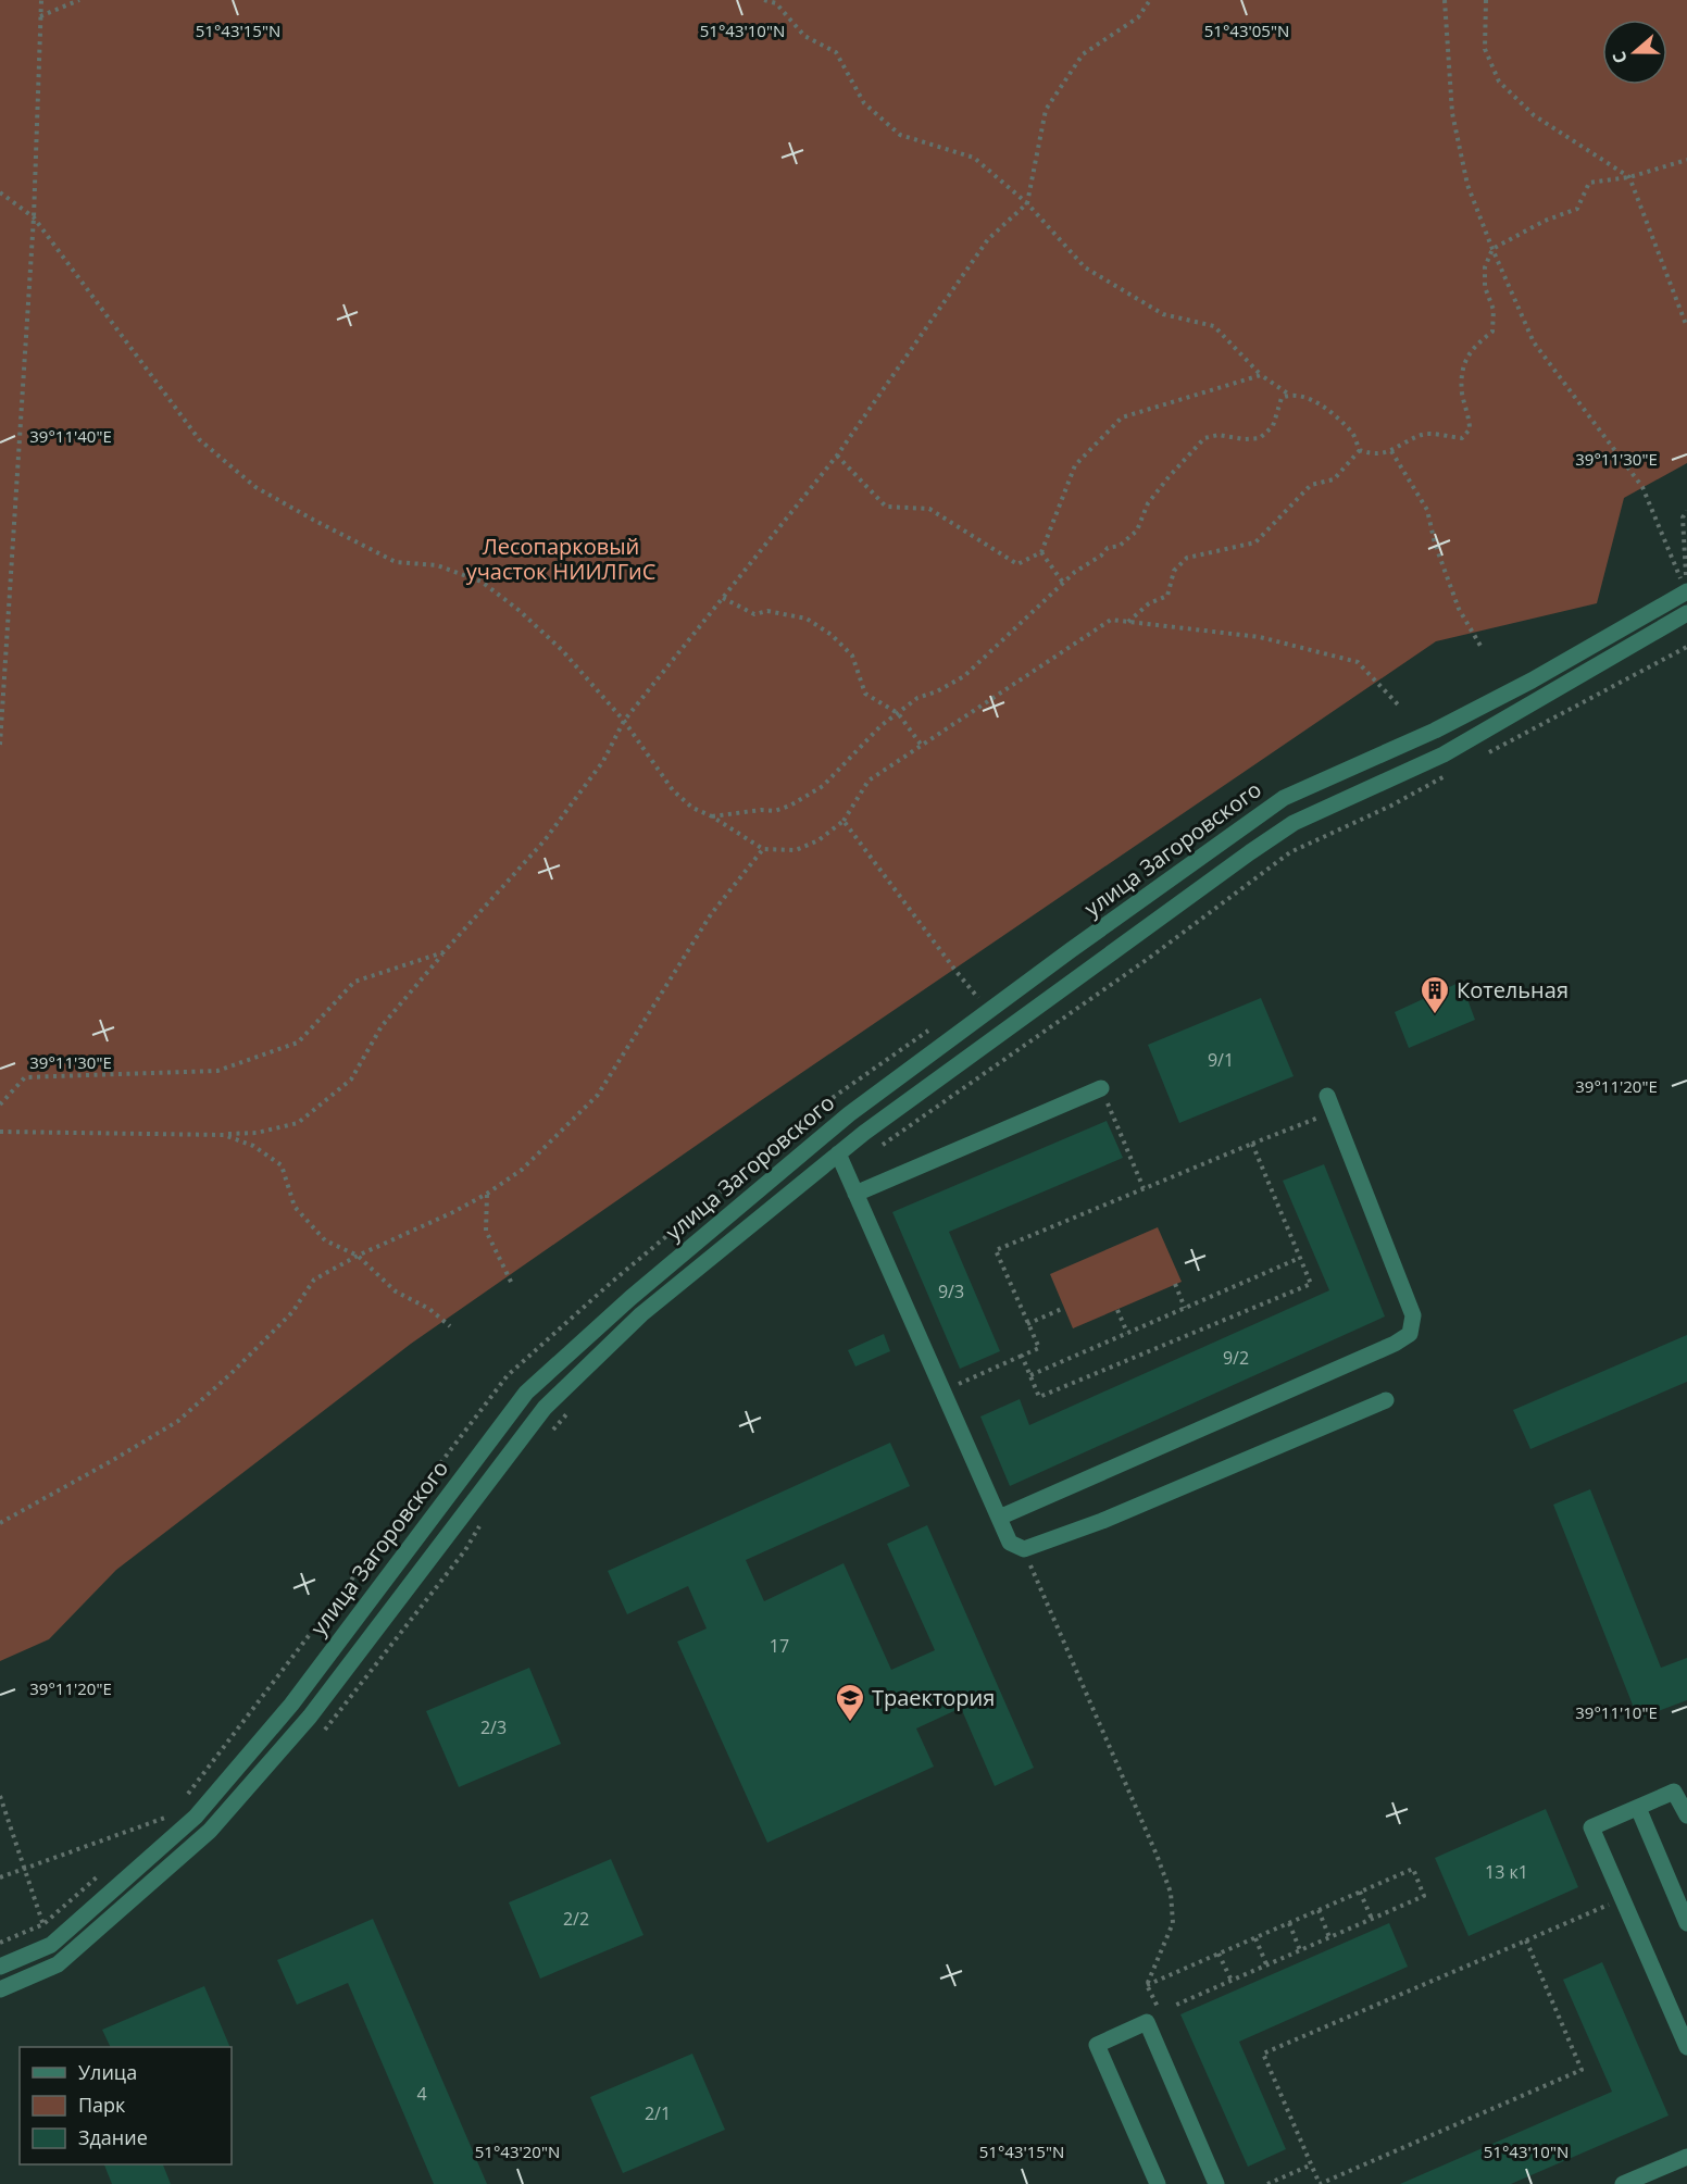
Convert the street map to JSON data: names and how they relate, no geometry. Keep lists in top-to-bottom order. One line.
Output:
{"streets":{"street":["улица Загоровского"]},"parks":["Лесопарковый участок НИИЛГиС"],"places":{"building":["Котельная"],"school or university":["Траектория"]},"house_numbers":["9/1","9/3","9/2","17","2/3","13 к1","2/2","4","2/1"],"legend":["Улица","Парк","Здание"],"north":"left","coordinates":["51°43'15\"N","51°43'10\"N","51°43'05\"N","39°11'40\"E","39°11'30\"E","39°11'20\"E","39°11'10\"E","51°43'20\"N"]}
